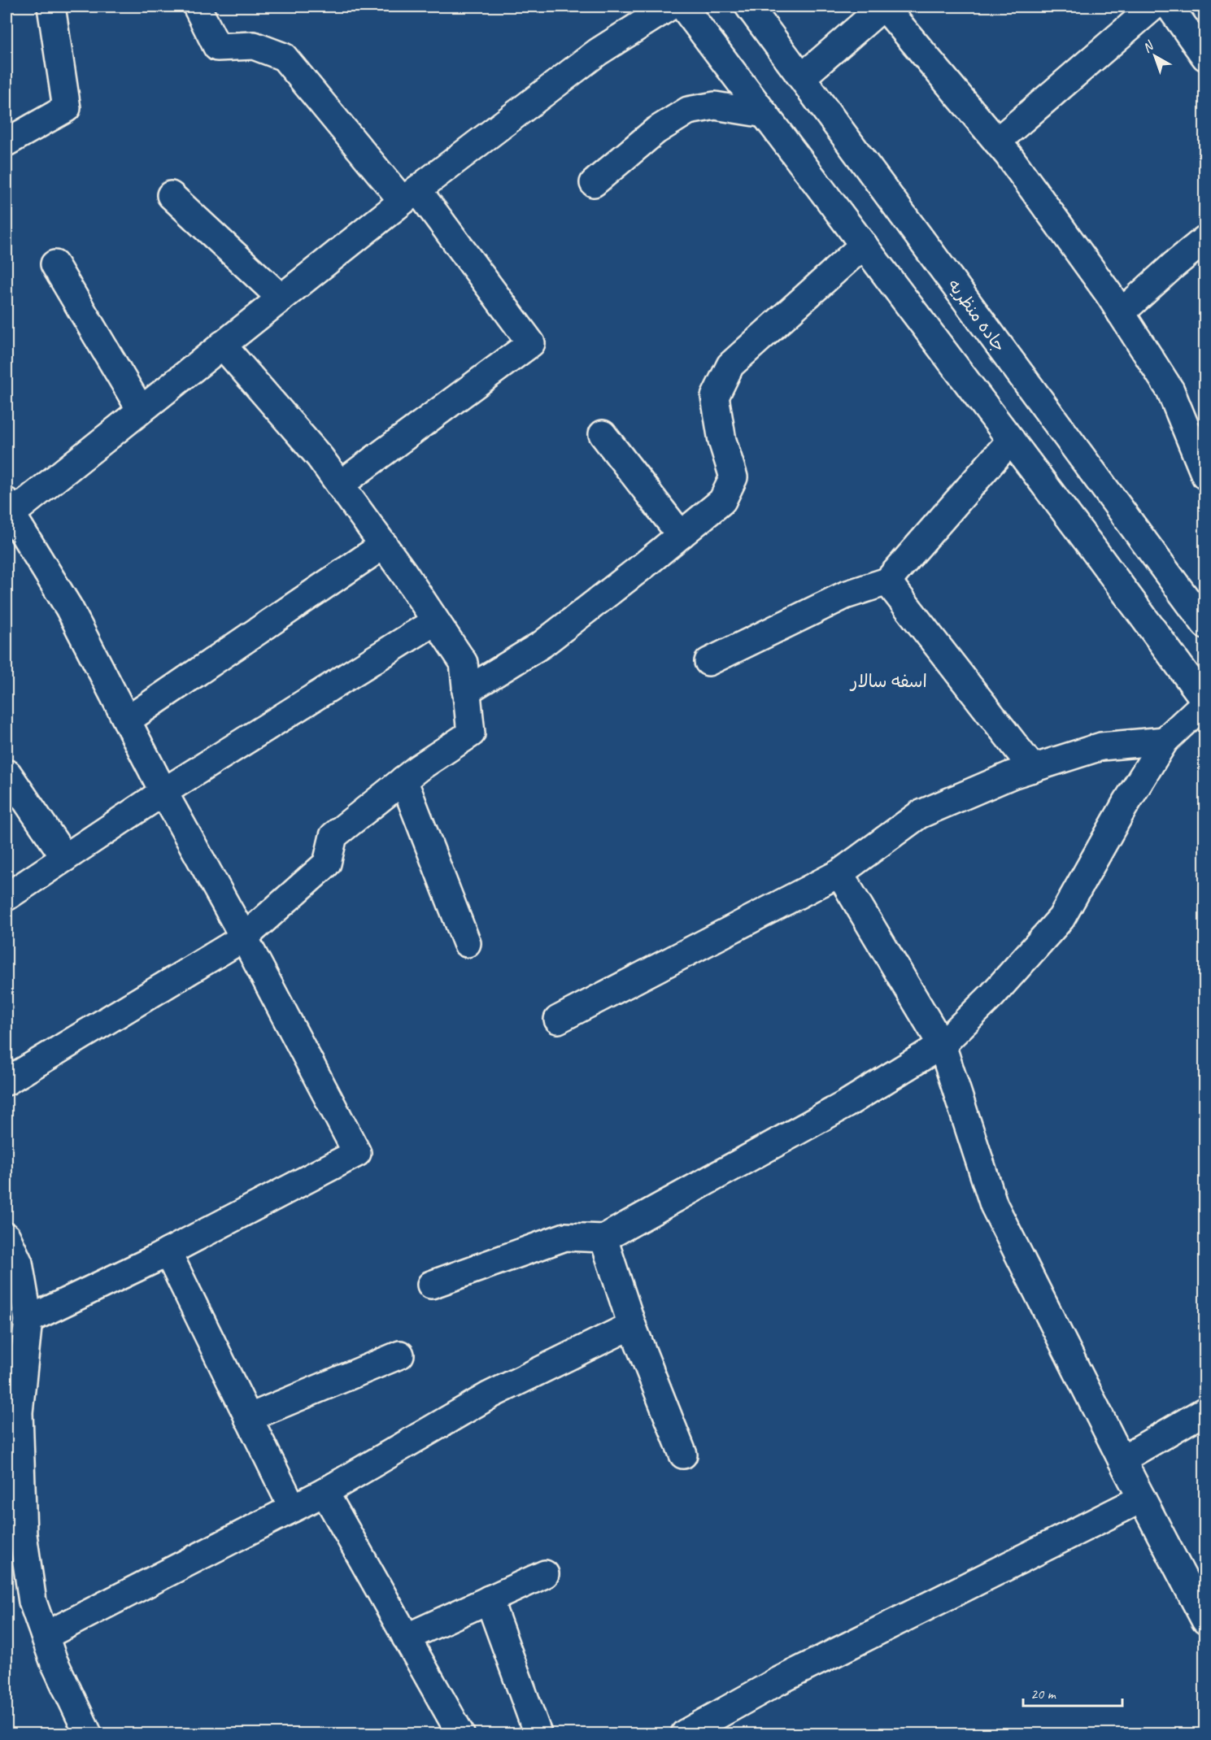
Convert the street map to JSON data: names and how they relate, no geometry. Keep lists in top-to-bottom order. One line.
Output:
{"streets":{"street":["جاده منظریه"]},"districts":["اسفه سالار"],"scale_bar":"20 m","north":"top left"}
